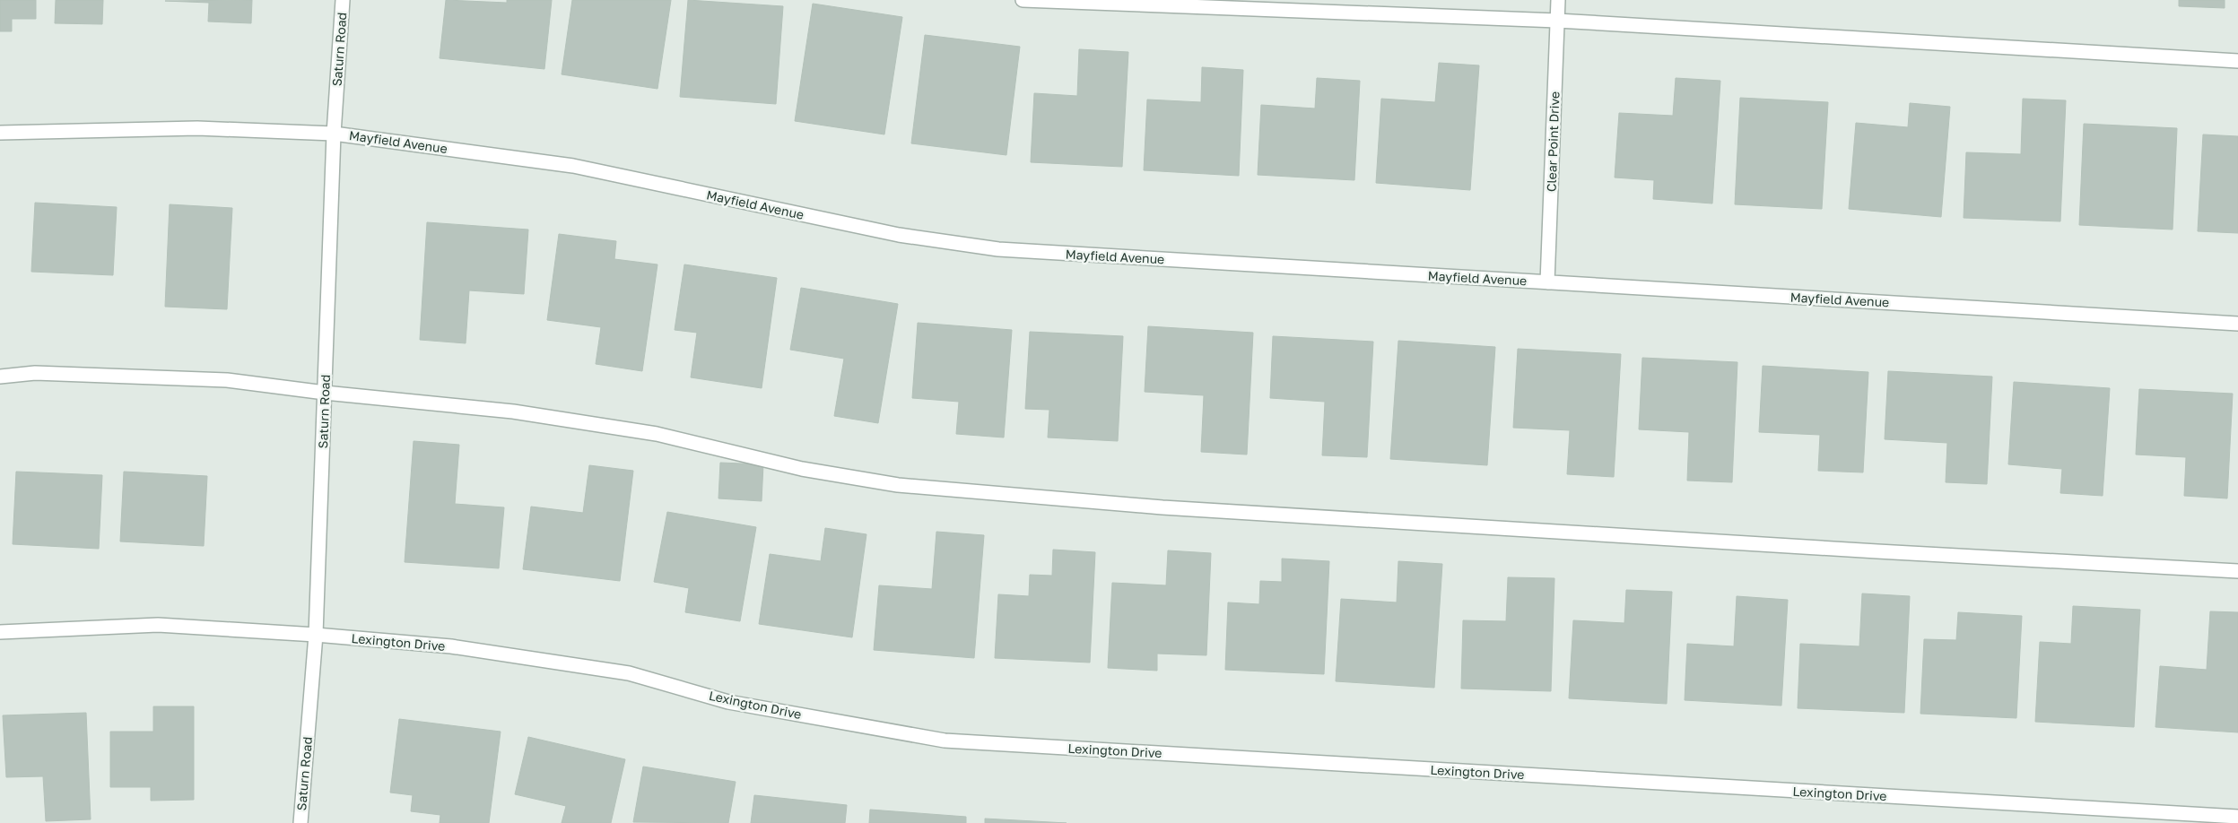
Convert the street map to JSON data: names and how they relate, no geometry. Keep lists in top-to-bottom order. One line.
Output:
{"streets":{"street":["Saturn Road","Mayfield Avenue","Clear Point Drive","Lexington Drive"]},"crossings":[["Saturn Road","Mayfield Avenue"],["Saturn Road","Lexington Drive"],["Mayfield Avenue","Clear Point Drive"]]}
